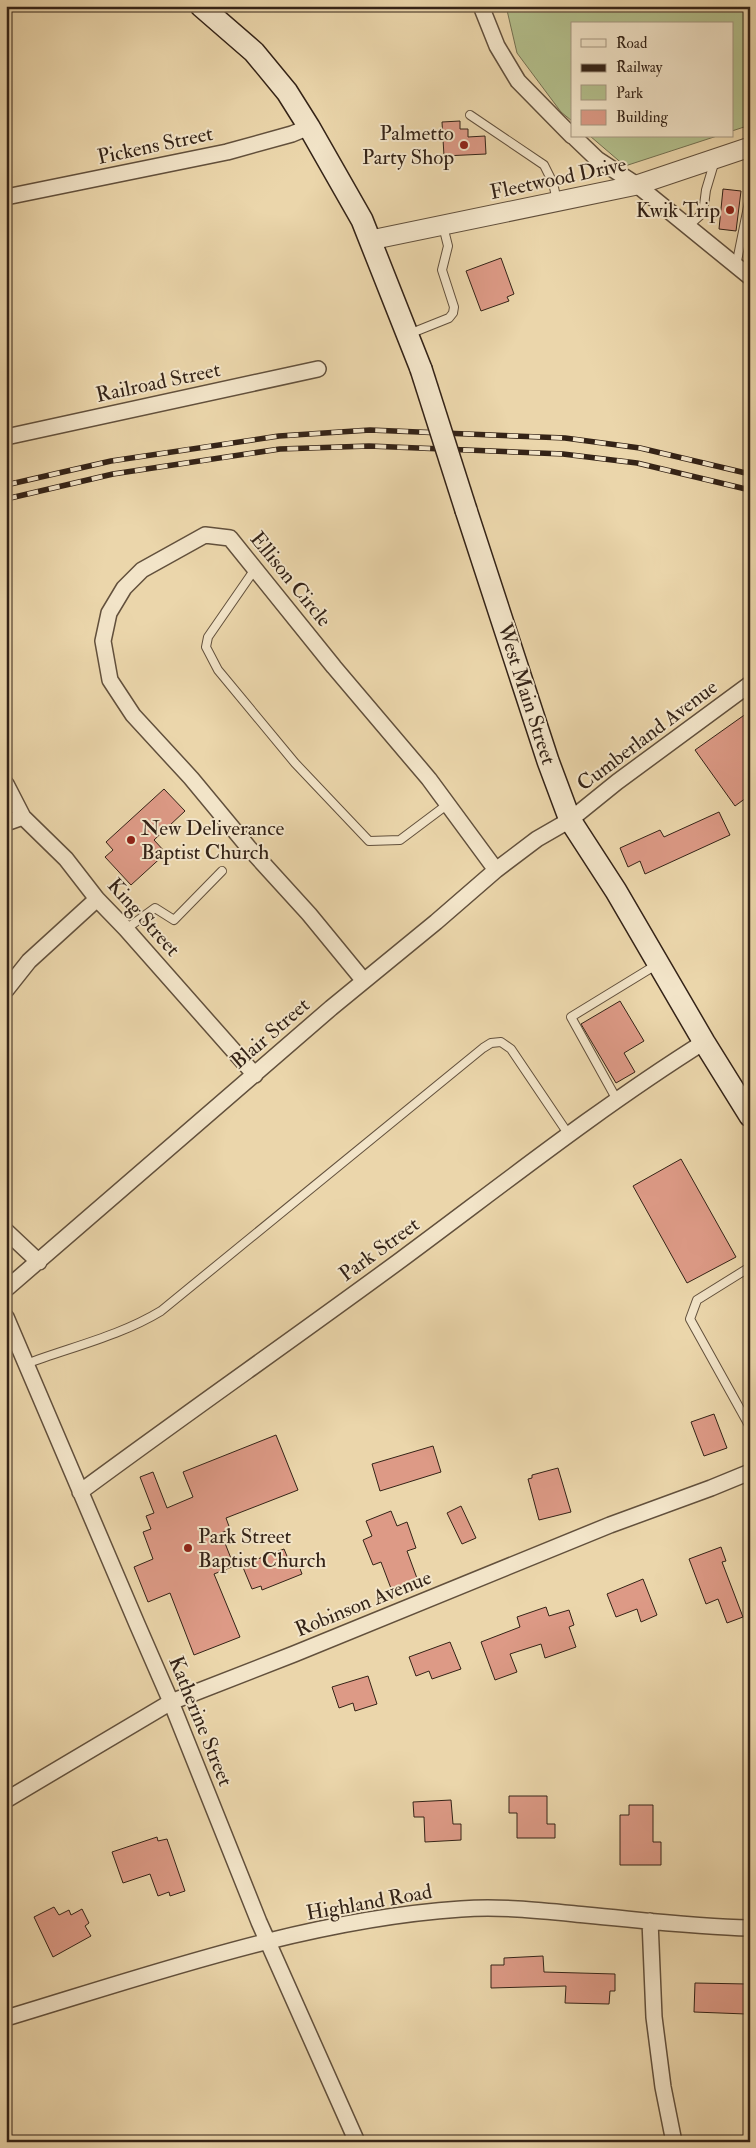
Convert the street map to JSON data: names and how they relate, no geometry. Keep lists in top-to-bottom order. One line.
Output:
{"streets":{"main road":["West Main Street"],"street":["Pickens Street","Fleetwood Drive","Railroad Street","Ellison Circle","Cumberland Avenue","King Street","Blair Street","Park Street","Robinson Avenue","Katherine Street","Highland Road"]},"crossings":[["Pickens Street","West Main Street"],["Fleetwood Drive","West Main Street"],["Ellison Circle","Blair Street"],["West Main Street","Cumberland Avenue"],["West Main Street","Blair Street"],["West Main Street","Park Street"],["Cumberland Avenue","Blair Street"],["King Street","Blair Street"],["Park Street","Katherine Street"],["Robinson Avenue","Katherine Street"],["Katherine Street","Highland Road"]],"places":["Palmetto Party Shop","Kwik Trip","New Deliverance Baptist Church","Park Street Baptist Church"],"legend":["Road","Railway","Park","Building"]}
